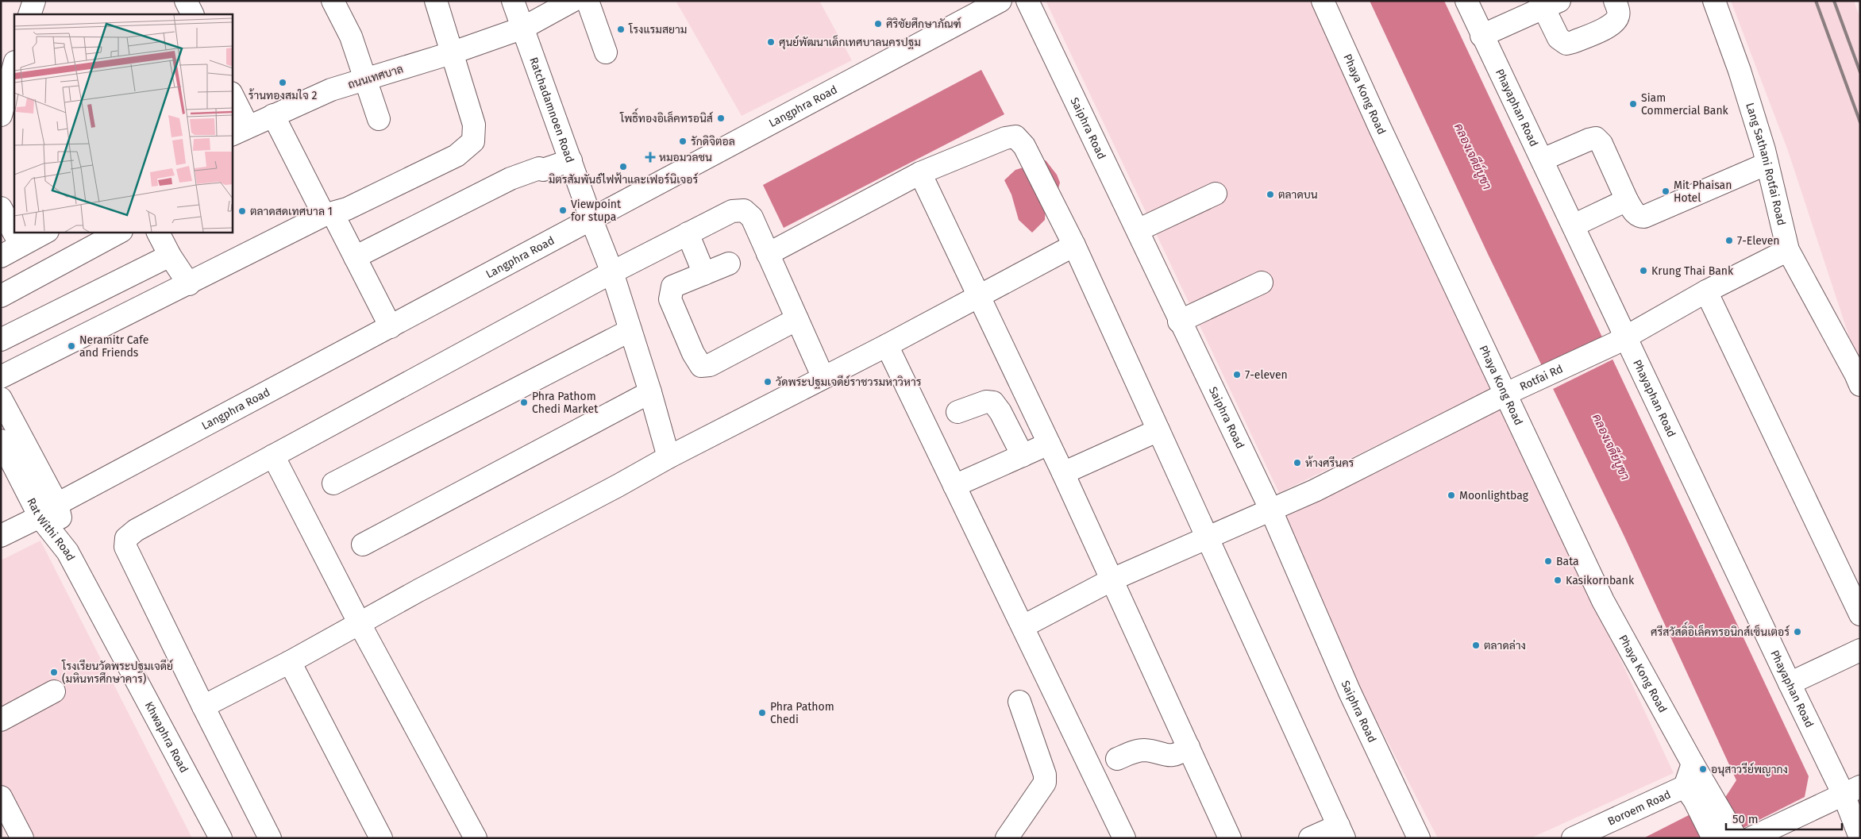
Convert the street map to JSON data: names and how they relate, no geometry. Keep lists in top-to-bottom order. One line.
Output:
{"streets":{"street":["ถนนเทศบาล","Phaya Kong Road","Langphra Road","Phayaphan Road","Ratchadamnoen Road","Saiphra Road","Lang Sathani Rotfai Road","Rotfai Rd","Rat Withi Road","Khwaphra Road","Boroem Road"]},"crossings":[["ถนนเทศบาล","Ratchadamnoen Road"],["Phaya Kong Road","Rotfai Rd"],["Phaya Kong Road","Boroem Road"],["Langphra Road","Ratchadamnoen Road"],["Langphra Road","Rat Withi Road"],["Phayaphan Road","Rotfai Rd"],["Saiphra Road","Rotfai Rd"],["Lang Sathani Rotfai Road","Rotfai Rd"],["Rat Withi Road","Khwaphra Road"]],"water":["คลองเจดีย์บูชา"],"places":{"other":["ศิริชัยศึกษาภัณฑ์","โรงแรมสยาม","ศุนย์พัฒนาเด็กเทศบาลนครปฐม","ร้านทองสมใจ 2","Siam Commercial Bank","โพธิ์ทองอิเล็คทรอนิส์","รักดิจิตอล","มิตรสัมพันธ์ไฟฟ้าและเฟอร์นิเจอร์","Mit Phaisan Hotel","ตลาดบน","Viewpoint for stupa","ตลาดสดเทศบาล 1","7-Eleven","Krung Thai Bank","Neramitr Cafe and Friends","7-eleven","วัดพระปฐมเจดีย์ราชวรมหาวิหาร","Phra Pathom Chedi Market","ห้างศรีนคร","Moonlightbag","Bata","Kasikornbank","ศรีสวัสดิ์อิเล็คทรอนิกส์เซ็นเตอร์","ตลาดล่าง","โรงเรียนวัดพระปฐมเจดีย์ (มหินทรศึกษาคาร)","Phra Pathom Chedi","อนุสาวรีย์พญากง"],"health":["หมอมวลชน"]},"scale_bar":"50 m"}
